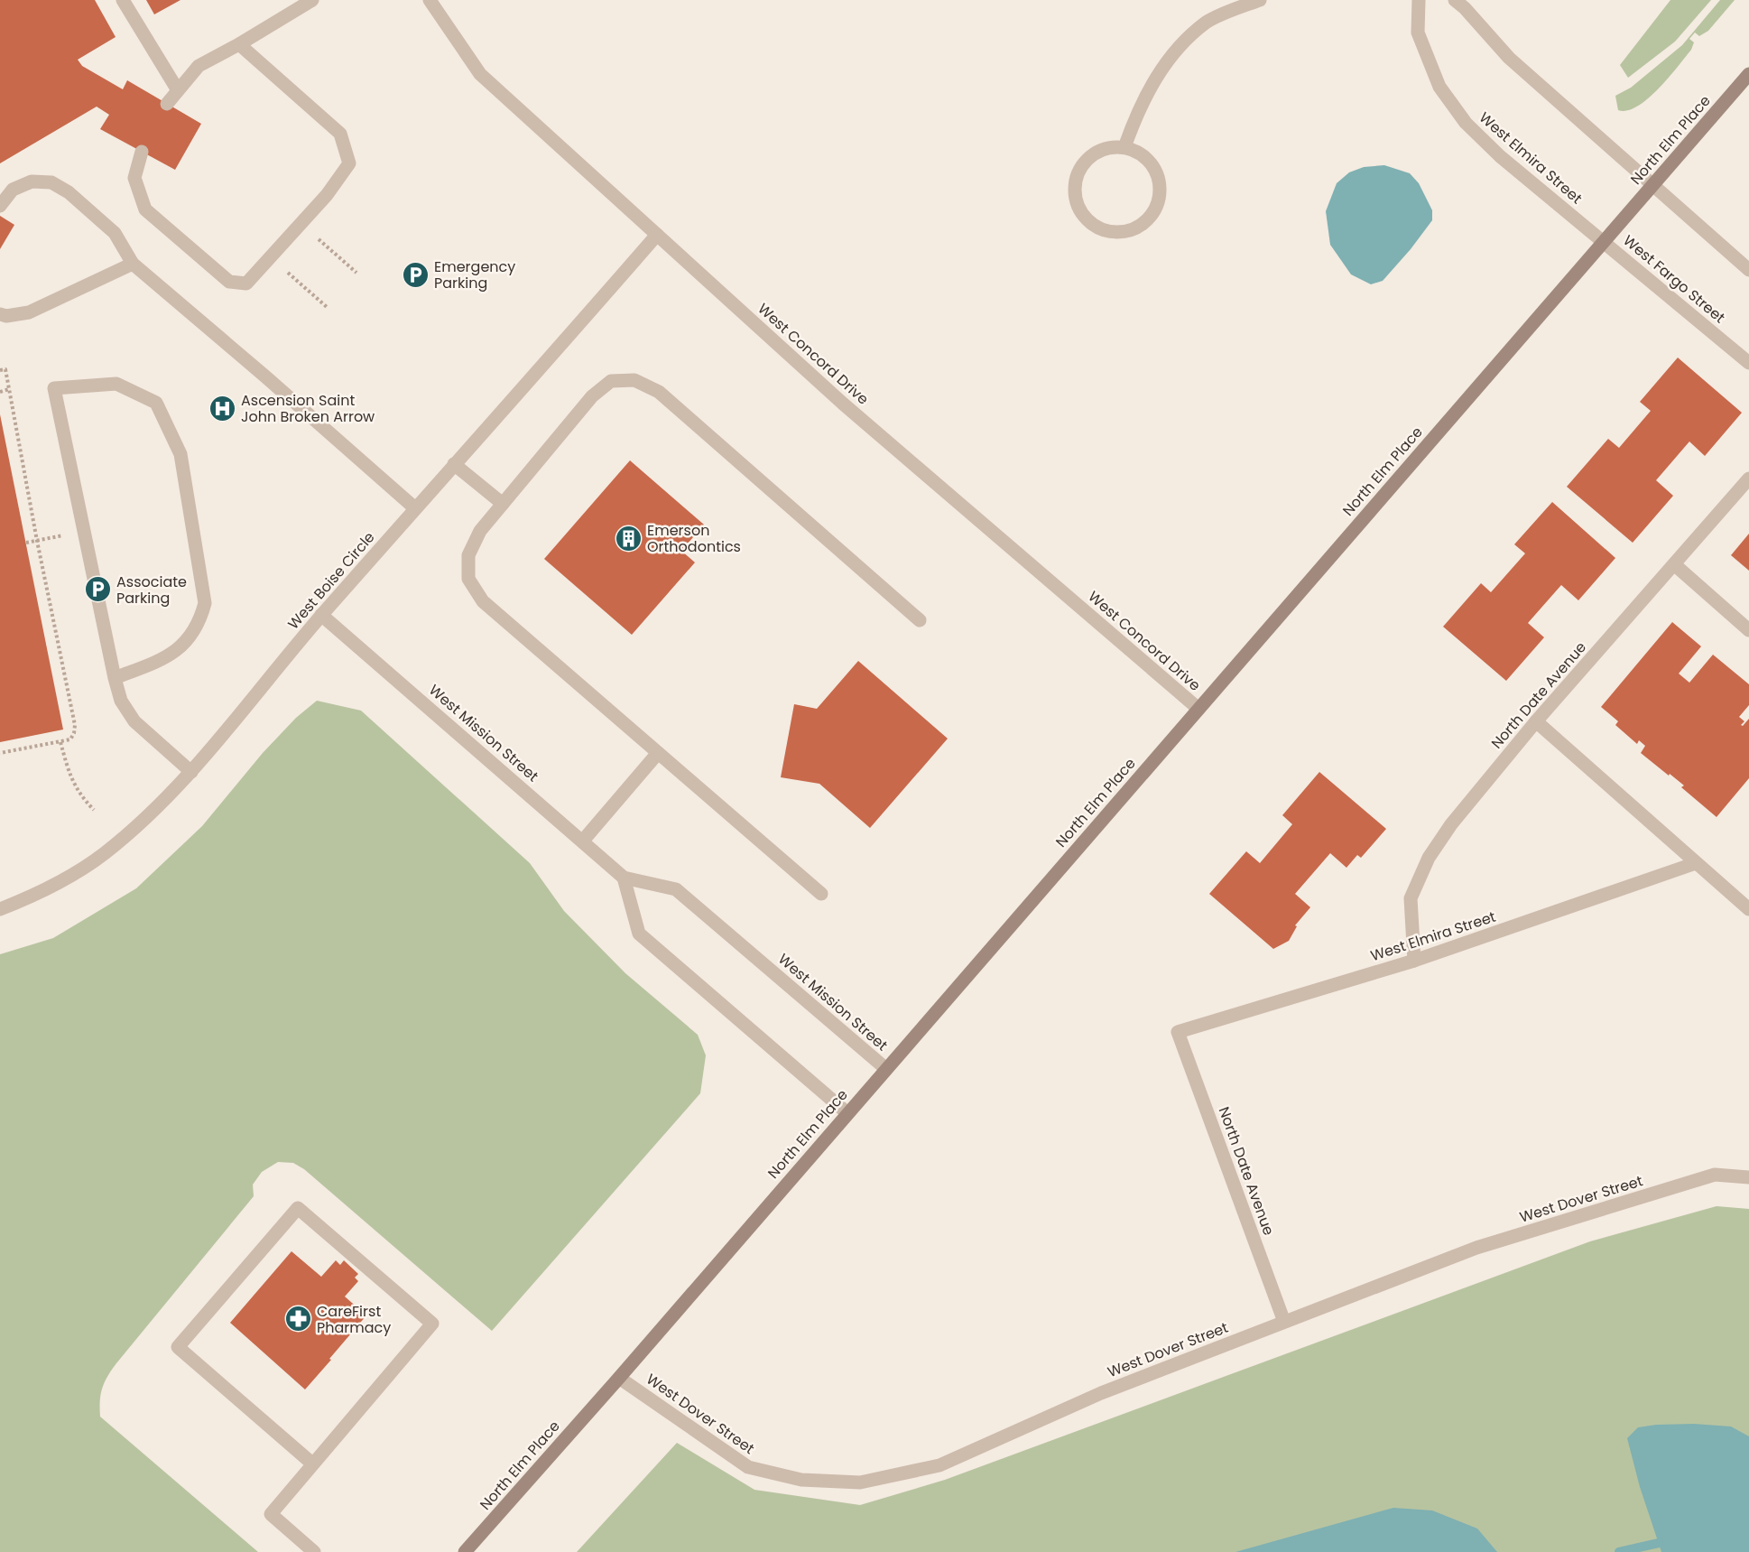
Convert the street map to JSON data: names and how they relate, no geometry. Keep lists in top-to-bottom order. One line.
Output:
{"streets":{"main road":["North Elm Place"],"street":["West Elmira Street","West Fargo Street","West Concord Drive","West Boise Circle","North Date Avenue","West Mission Street","West Dover Street"]},"crossings":[["North Elm Place","West Elmira Street"],["North Elm Place","West Fargo Street"],["North Elm Place","West Concord Drive"],["North Elm Place","West Mission Street"],["North Elm Place","West Dover Street"],["West Elmira Street","West Fargo Street"],["West Elmira Street","North Date Avenue"],["West Concord Drive","West Boise Circle"],["West Boise Circle","West Mission Street"],["North Date Avenue","West Dover Street"]],"places":{"parking":["Emergency Parking","Associate Parking"],"hospital":["Ascension Saint John Broken Arrow"],"building":["Emerson Orthodontics"],"pharmacy":["CareFirst Pharmacy"]}}
